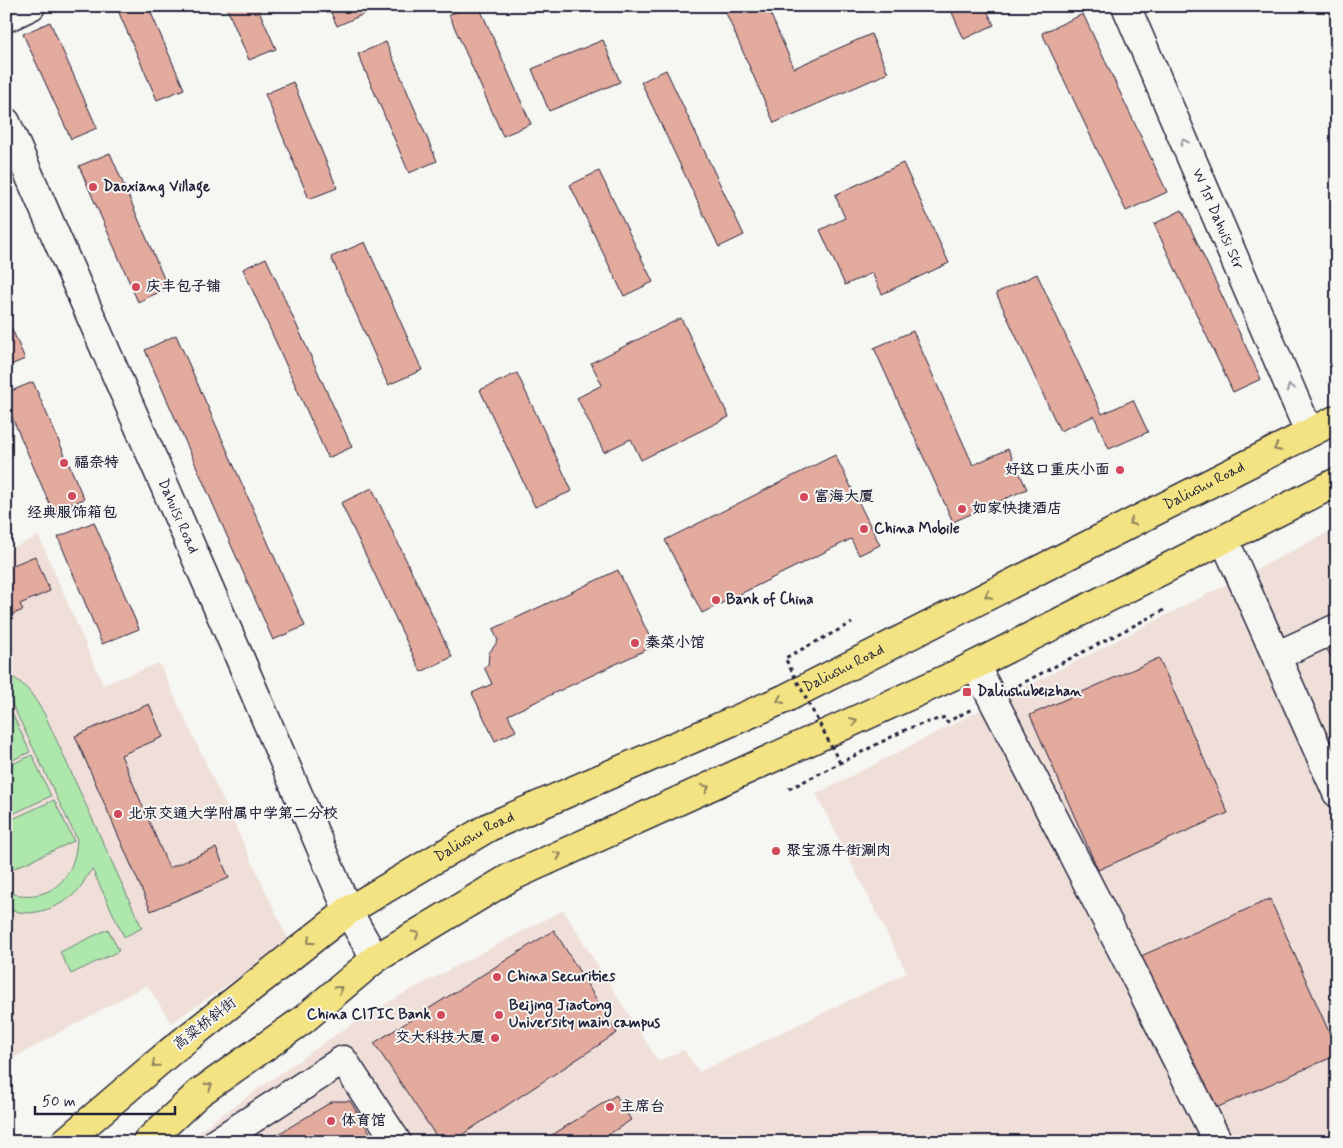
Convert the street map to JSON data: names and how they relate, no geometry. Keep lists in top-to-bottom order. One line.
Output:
{"streets":{"main road":["Daliushu Road","高粱桥斜街"],"street":["W 1st Dahuisi Str","Dahuisi Road"]},"crossings":[["W 1st Dahuisi Str","Daliushu Road"],["Daliushu Road","Dahuisi Road"],["Daliushu Road","高粱桥斜街"],["Dahuisi Road","高粱桥斜街"]],"one_way":["W 1st Dahuisi Str"],"places":{"other":["Daoxiang Village","庆丰包子铺","福奈特","好这口重庆小面","经典服饰箱包","富海大厦","如家快捷酒店","China Mobile","Bank of China","秦菜小馆","北京交通大学附属中学第二分校","聚宝源牛街涮肉","China Securities","China CITIC Bank","Beijing Jiaotong University main campus","交大科技大厦","主席台","体育馆"],"transit":["Daliushubeizhan"]},"scale_bar":"50 m"}
